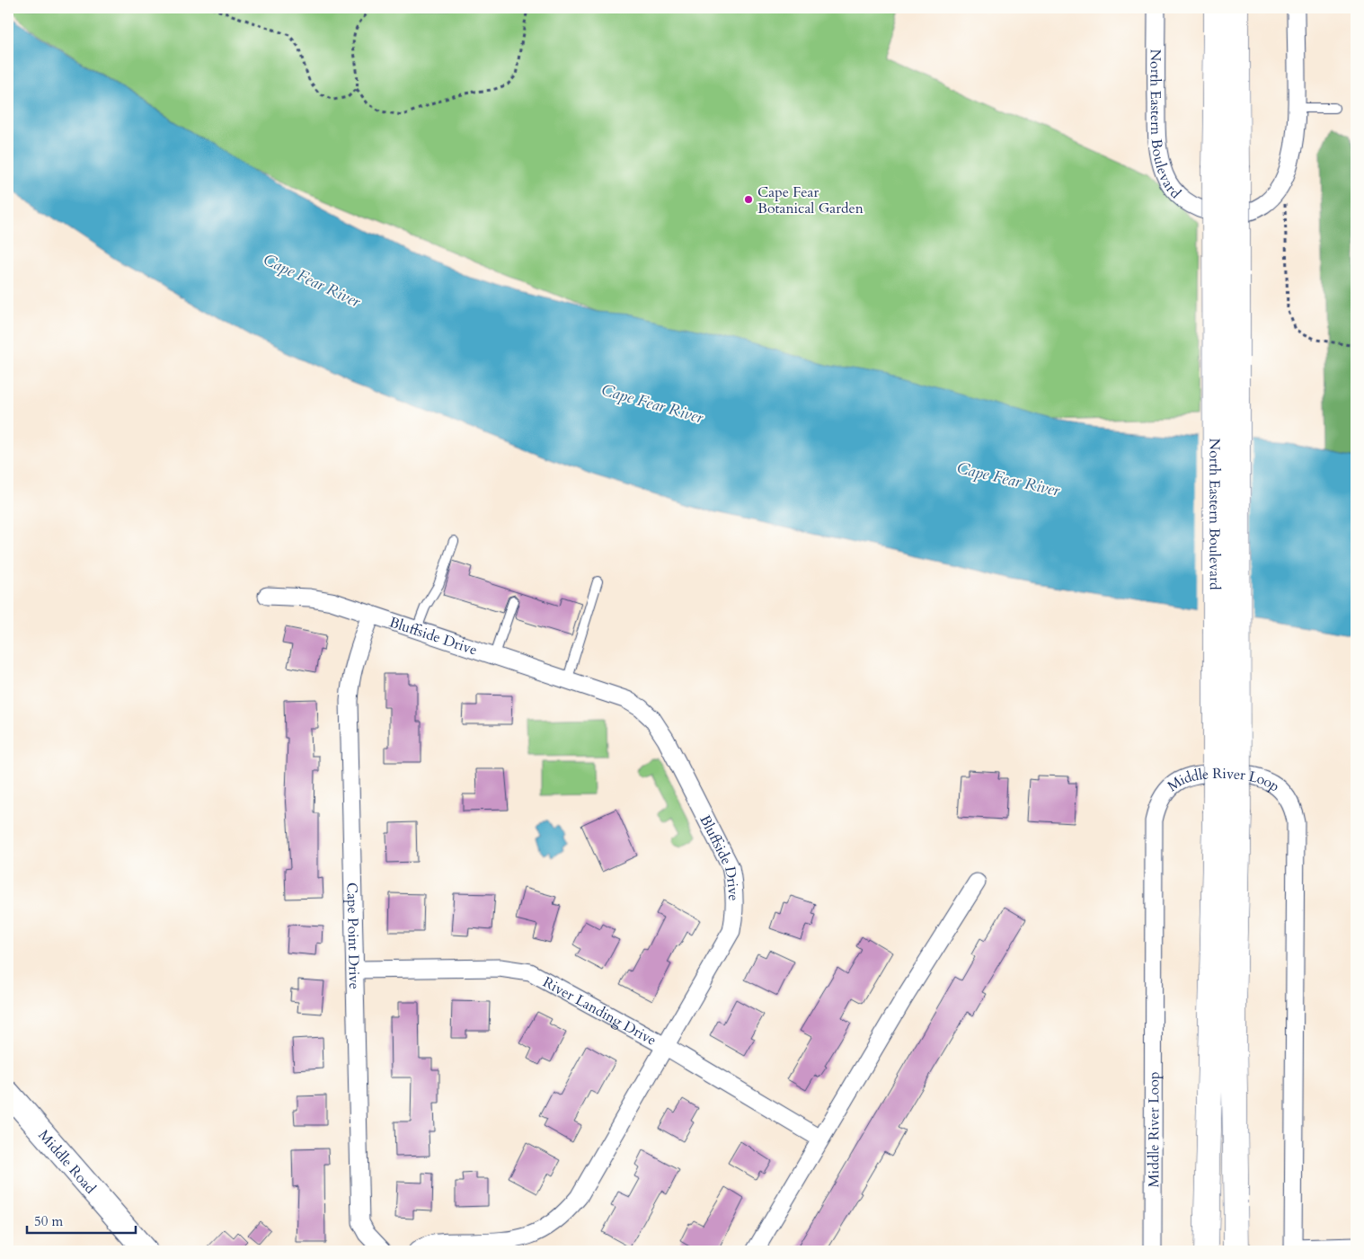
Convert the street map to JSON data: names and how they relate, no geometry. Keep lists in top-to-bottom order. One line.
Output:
{"streets":{"highway":["North Eastern Boulevard"],"main road":["Middle Road"],"street":["Bluffside Drive","Middle River Loop","Cape Point Drive","River Landing Drive"]},"crossings":[["Bluffside Drive","Cape Point Drive"],["Bluffside Drive","River Landing Drive"],["Cape Point Drive","River Landing Drive"]],"water":["Cape Fear River"],"places":["Cape Fear Botanical Garden"],"scale_bar":"50 m"}
